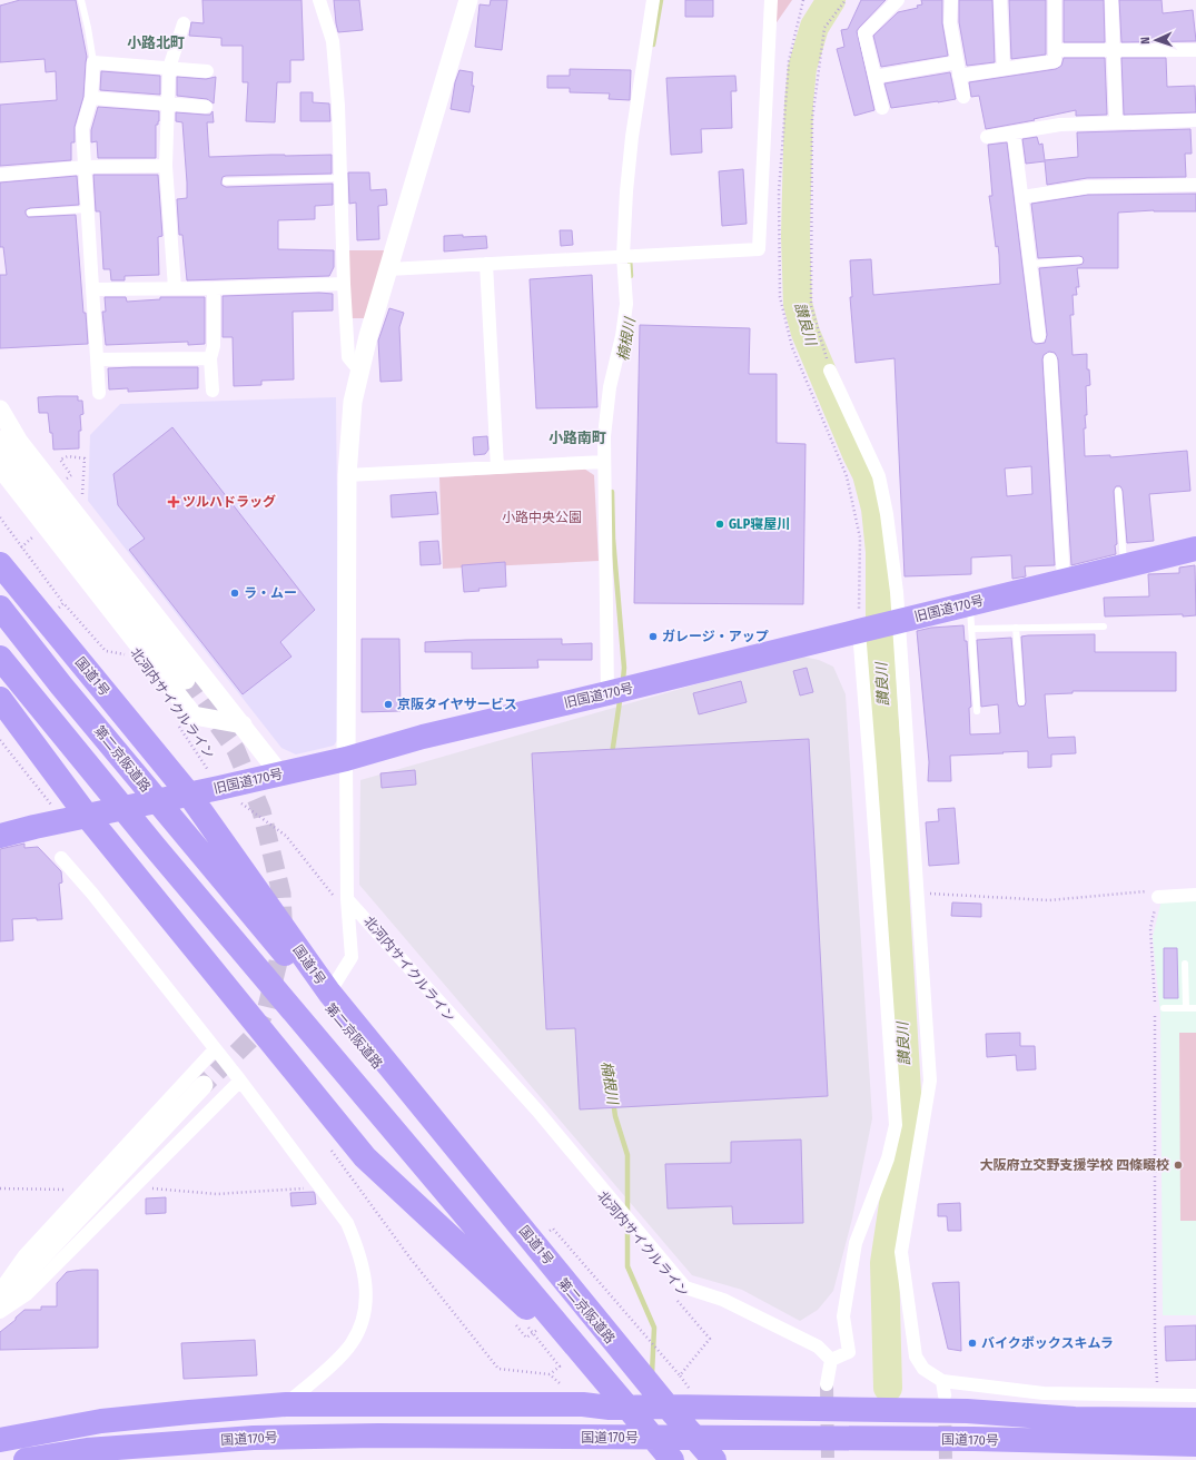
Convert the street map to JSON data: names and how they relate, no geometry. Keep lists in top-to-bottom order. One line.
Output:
{"streets":{"highway":["旧国道170号","国道1号","第二京阪道路","国道170号"],"path":["北河内サイクルライン"]},"crossings":[["旧国道170号","国道1号"],["旧国道170号","北河内サイクルライン"],["国道1号","第二京阪道路"]],"districts":["小路北町","小路南町"],"water":["讃良川","楠根川"],"parks":["小路中央公園"],"places":{"health":["ツルハドラッグ"],"other":["GLP寝屋川","ラ・ムー","ガレージ・アップ","京阪タイヤサービス","大阪府立交野支援学校 四條畷校","バイクボックスキムラ"]},"north":"left"}
